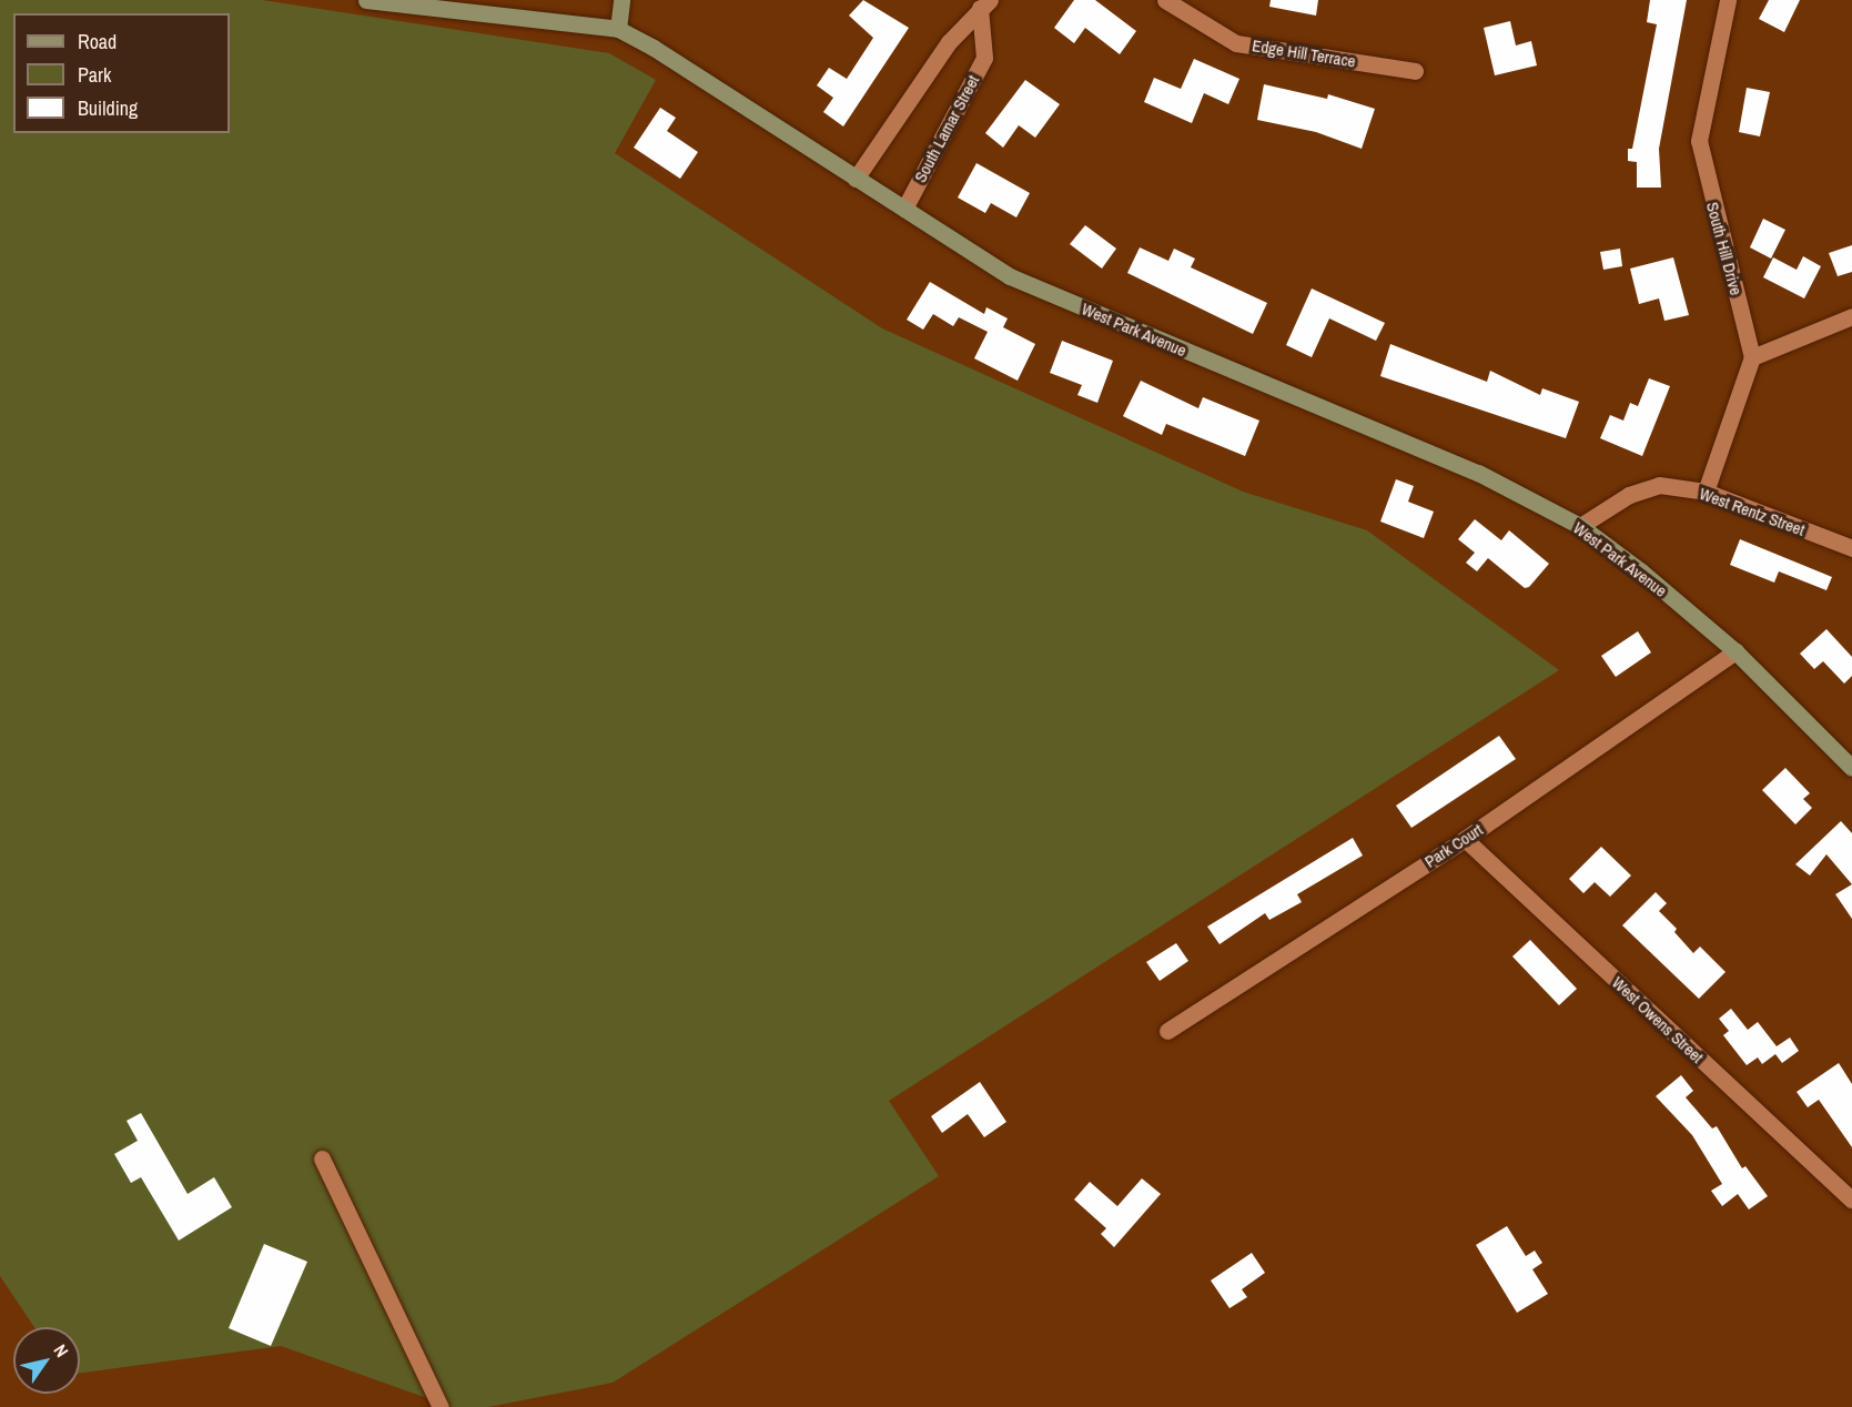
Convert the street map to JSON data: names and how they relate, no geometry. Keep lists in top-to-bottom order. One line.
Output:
{"streets":{"street":["Edge Hill Terrace","South Lamar Street","South Hill Drive","West Park Avenue","West Rentz Street","Park Court","West Owens Street"]},"crossings":[["South Lamar Street","West Park Avenue"],["West Park Avenue","West Rentz Street"],["West Park Avenue","Park Court"],["Park Court","West Owens Street"]],"legend":["Road","Park","Building"],"north":"top right"}
